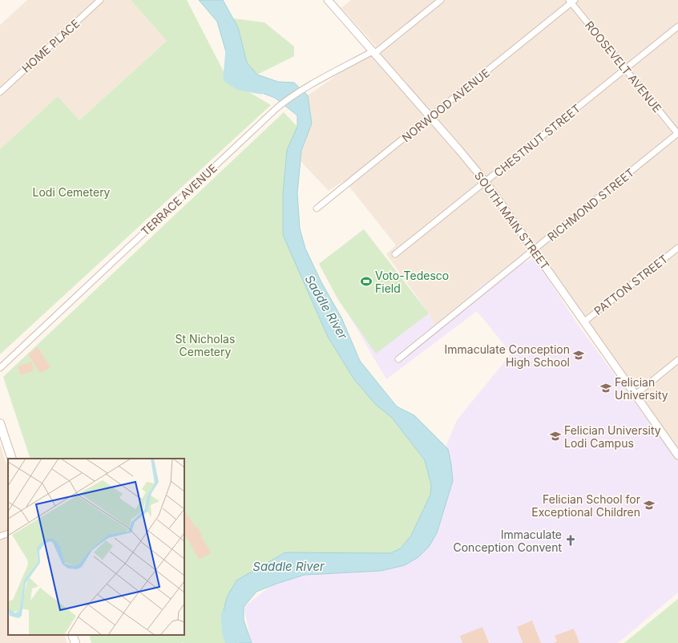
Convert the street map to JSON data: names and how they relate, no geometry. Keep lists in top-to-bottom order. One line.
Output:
{"streets":{"street":["HOME PLACE","ROOSEVELT AVENUE","NORWOOD AVENUE","CHESTNUT STREET","TERRACE AVENUE","RICHMOND STREET","SOUTH MAIN STREET","PATTON STREET"]},"crossings":[["ROOSEVELT AVENUE","NORWOOD AVENUE"],["ROOSEVELT AVENUE","CHESTNUT STREET"],["ROOSEVELT AVENUE","RICHMOND STREET"],["NORWOOD AVENUE","SOUTH MAIN STREET"],["CHESTNUT STREET","SOUTH MAIN STREET"],["TERRACE AVENUE","SOUTH MAIN STREET"],["RICHMOND STREET","SOUTH MAIN STREET"],["SOUTH MAIN STREET","PATTON STREET"]],"water":["Saddle River"],"parks":["Lodi Cemetery","St Nicholas Cemetery"],"places":{"sports":["Voto-Tedesco Field"],"school or university":["Immaculate Conception High School","Felician University","Felician University Lodi Campus","Felician School for Exceptional Children"],"church":["Immaculate Conception Convent"]}}
